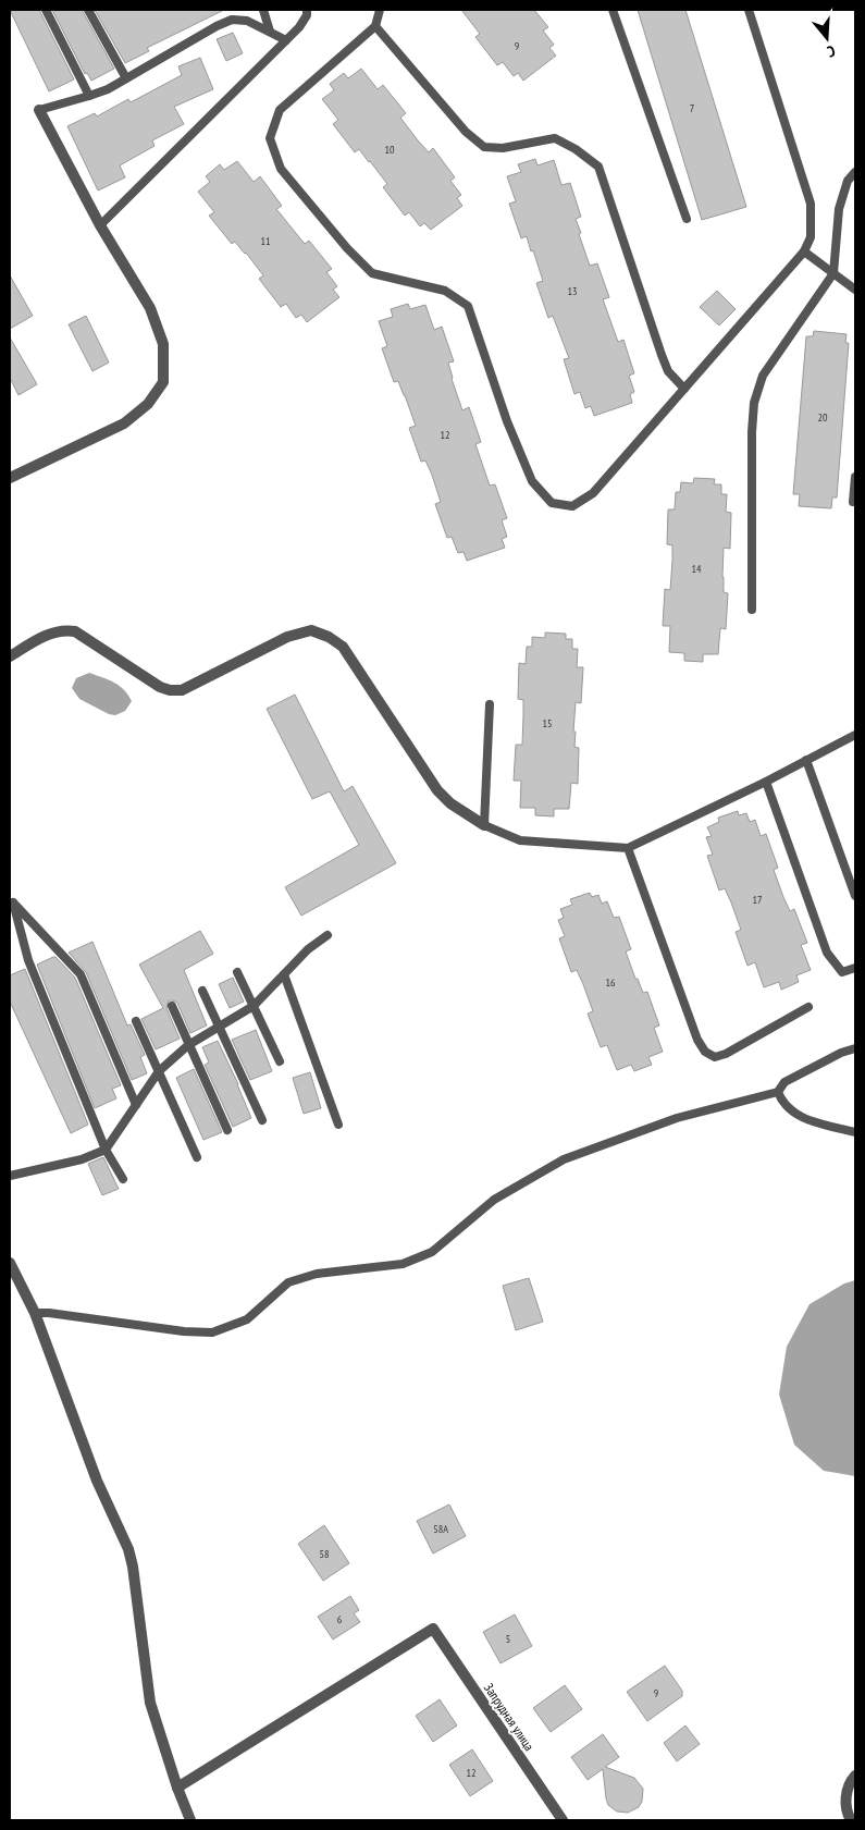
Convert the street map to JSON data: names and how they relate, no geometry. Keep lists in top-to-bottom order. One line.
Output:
{"streets":{"street":["Запрудная улица"]},"house_numbers":["9","7","10","11","13","20","12","14","15","17","16","58А","58","6","5","9","12"],"north":"bottom"}
